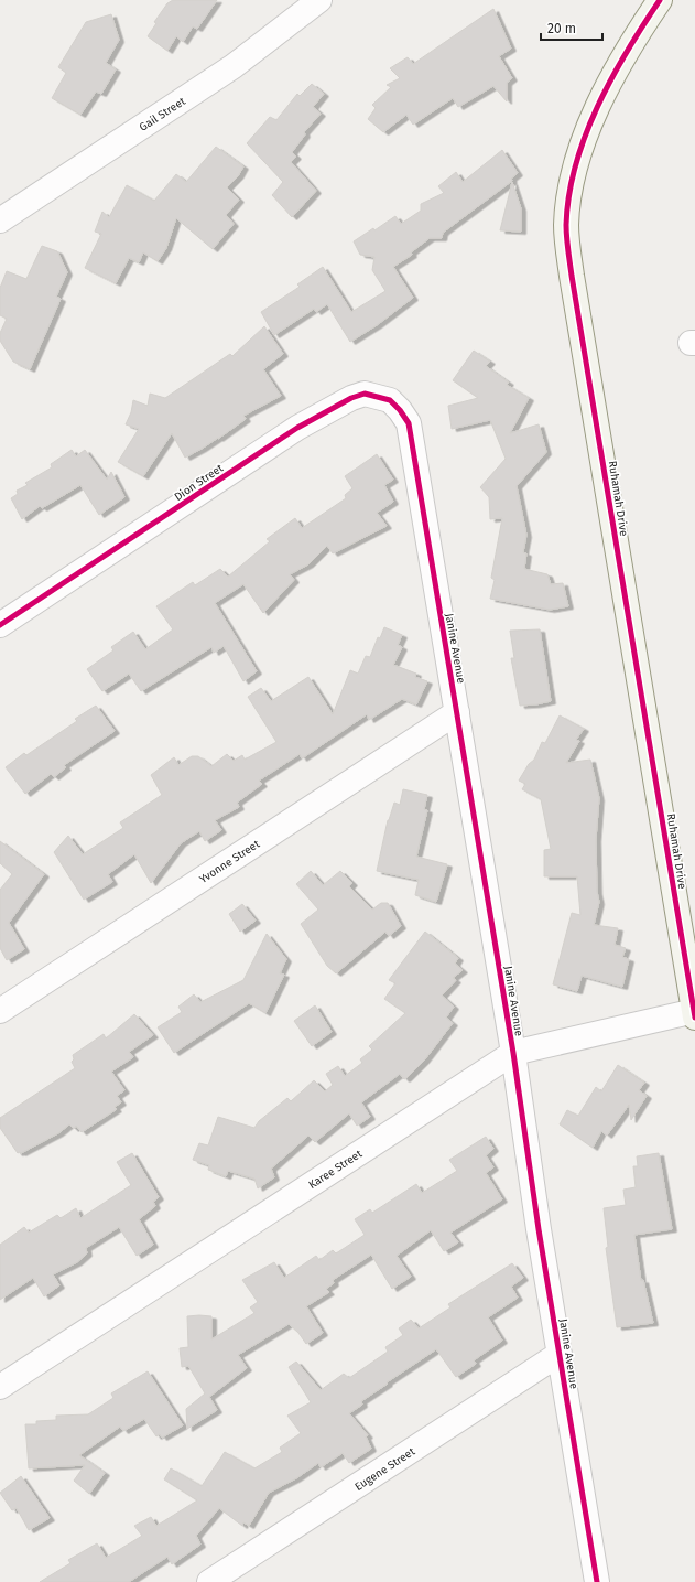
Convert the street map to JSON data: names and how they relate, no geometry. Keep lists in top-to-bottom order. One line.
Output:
{"streets":{"street":["Gail Street","Dion Street","Ruhamah Drive","Janine Avenue","Yvonne Street","Karee Street","Eugene Street"]},"crossings":[["Dion Street","Janine Avenue"],["Ruhamah Drive","Karee Street"],["Janine Avenue","Yvonne Street"],["Janine Avenue","Karee Street"],["Janine Avenue","Eugene Street"]],"scale_bar":"20 m"}
